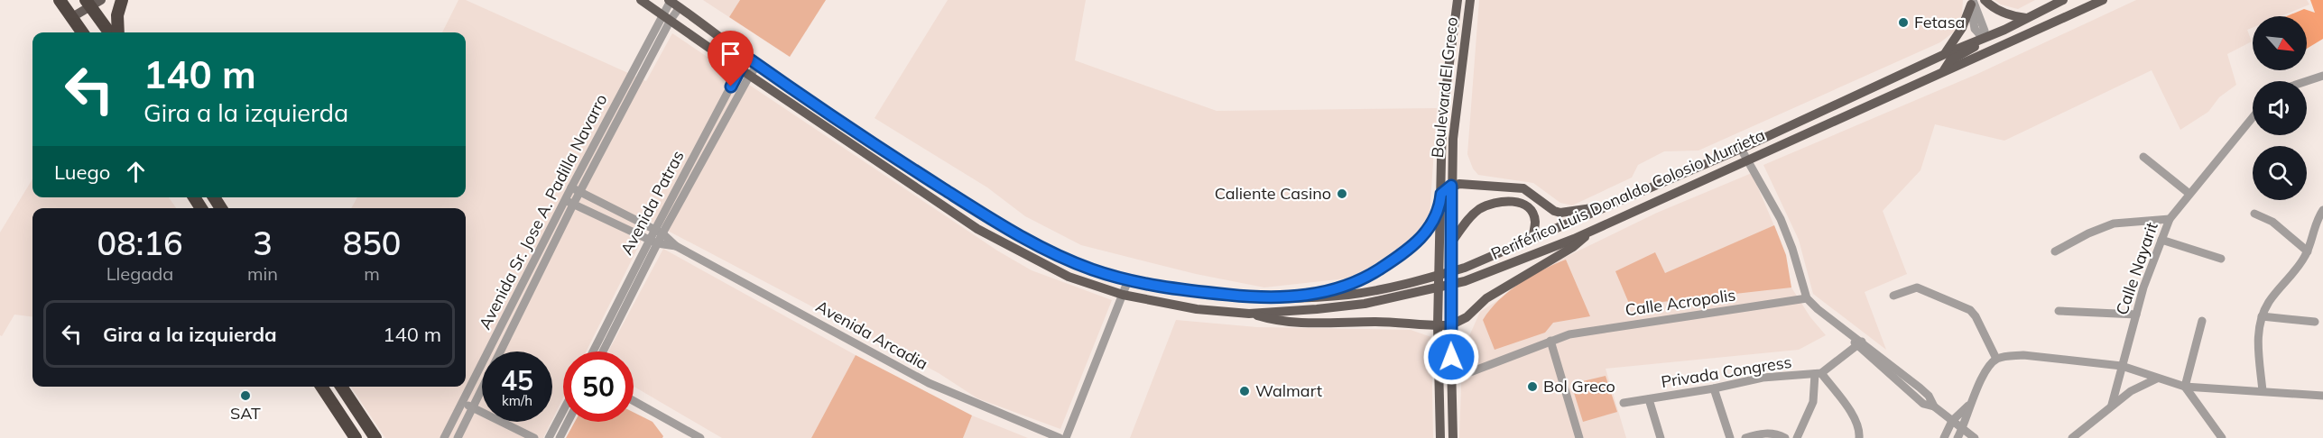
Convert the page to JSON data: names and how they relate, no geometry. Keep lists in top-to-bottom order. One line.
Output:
{"streets":{"main road":["Boulevard El Greco","Periférico Luis Donaldo Colosio Murrieta"],"street":["Avenida Patras","Avenida Sr. Jose A. Padilla Navarro","Calle Nayarit","Calle Acropolis","Avenida Arcadia","Privada Congress"]},"crossings":[["Boulevard El Greco","Calle Acropolis"],["Periférico Luis Donaldo Colosio Murrieta","Avenida Patras"],["Periférico Luis Donaldo Colosio Murrieta","Avenida Sr. Jose A. Padilla Navarro"],["Avenida Patras","Avenida Arcadia"],["Avenida Sr. Jose A. Padilla Navarro","Avenida Arcadia"]],"places":["Fetasa","Caliente Casino","Bol Greco","Walmart","SAT"],"north":"bottom right","page":{"turn":["140 m","Gira a la izquierda"],"then":"Luego","eta":["08:16","Llegada","3","min","850","m"],"list":[{"name":"Gira a la izquierda","value":"140 m"}],"speed":"45 km/h","limit":"50"}}
